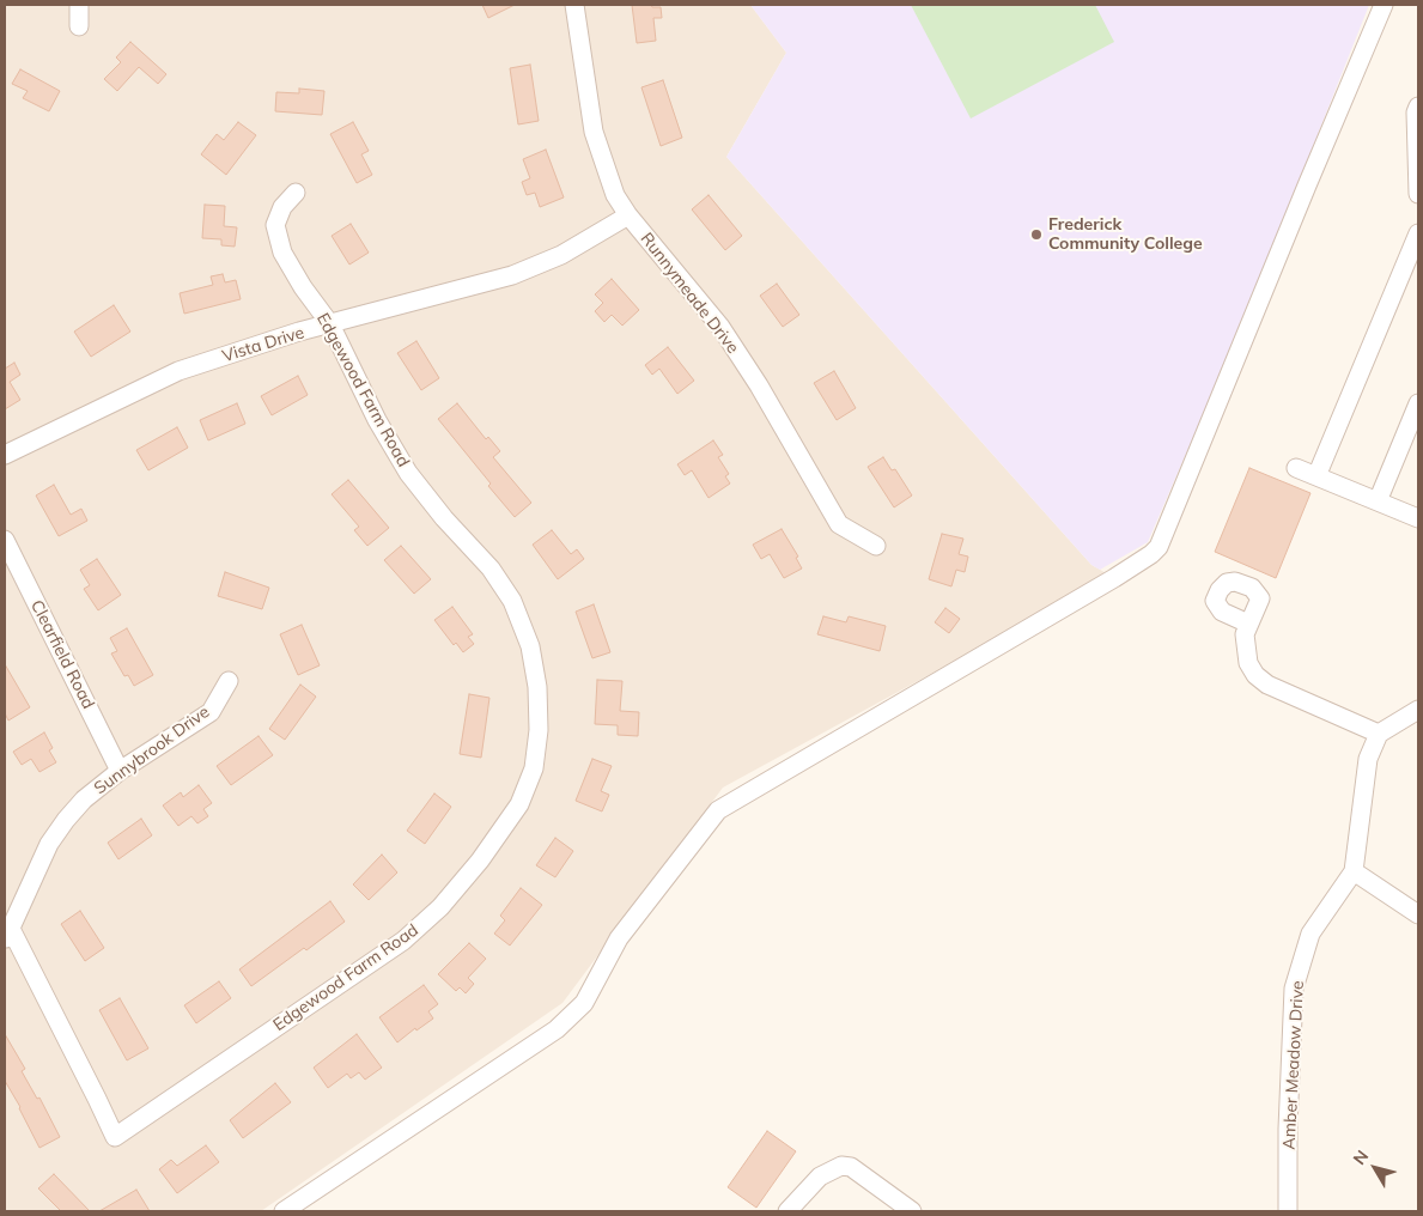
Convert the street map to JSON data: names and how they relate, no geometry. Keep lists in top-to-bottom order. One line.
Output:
{"streets":{"street":["Runnymeade Drive","Vista Drive","Edgewood Farm Road","Clearfield Road","Sunnybrook Drive","Amber Meadow Drive"]},"crossings":[["Runnymeade Drive","Vista Drive"],["Vista Drive","Edgewood Farm Road"],["Edgewood Farm Road","Sunnybrook Drive"],["Clearfield Road","Sunnybrook Drive"]],"places":["Frederick Community College"],"north":"top left"}
